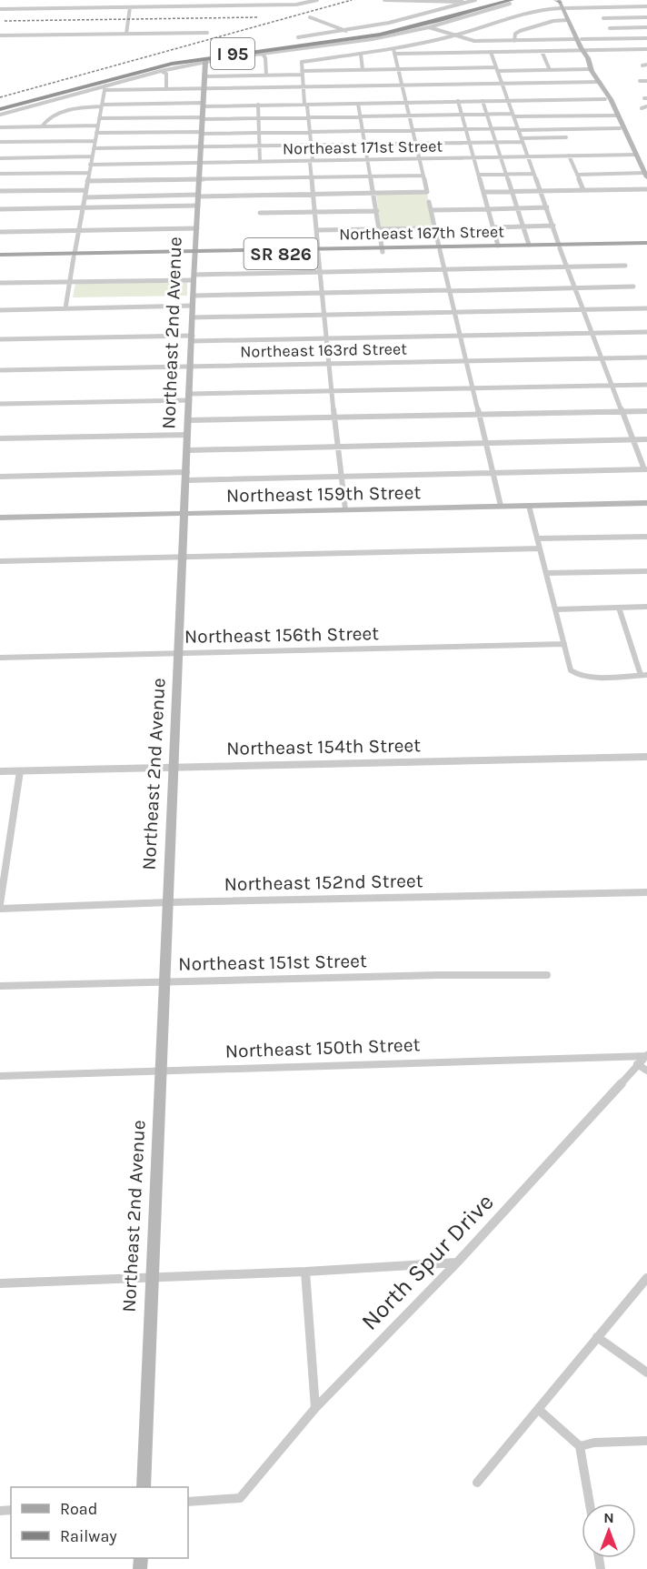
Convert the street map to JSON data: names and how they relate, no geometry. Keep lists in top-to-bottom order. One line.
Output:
{"streets":{"highway":["I 95"],"main road":["Northeast 167th Street","SR 826"],"street":["Northeast 171st Street","Northeast 2nd Avenue","Northeast 163rd Street","Northeast 159th Street","Northeast 156th Street","Northeast 154th Street","Northeast 152nd Street","Northeast 151st Street","Northeast 150th Street","North Spur Drive"]},"crossings":[["Northeast 171st Street","Northeast 2nd Avenue"],["Northeast 167th Street","Northeast 2nd Avenue"],["Northeast 2nd Avenue","Northeast 163rd Street"],["Northeast 2nd Avenue","Northeast 159th Street"],["Northeast 2nd Avenue","Northeast 156th Street"],["Northeast 2nd Avenue","Northeast 154th Street"],["Northeast 2nd Avenue","Northeast 152nd Street"],["Northeast 2nd Avenue","Northeast 151st Street"],["Northeast 2nd Avenue","Northeast 150th Street"],["Northeast 150th Street","North Spur Drive"]],"legend":["Road","Railway"],"north":"top"}
